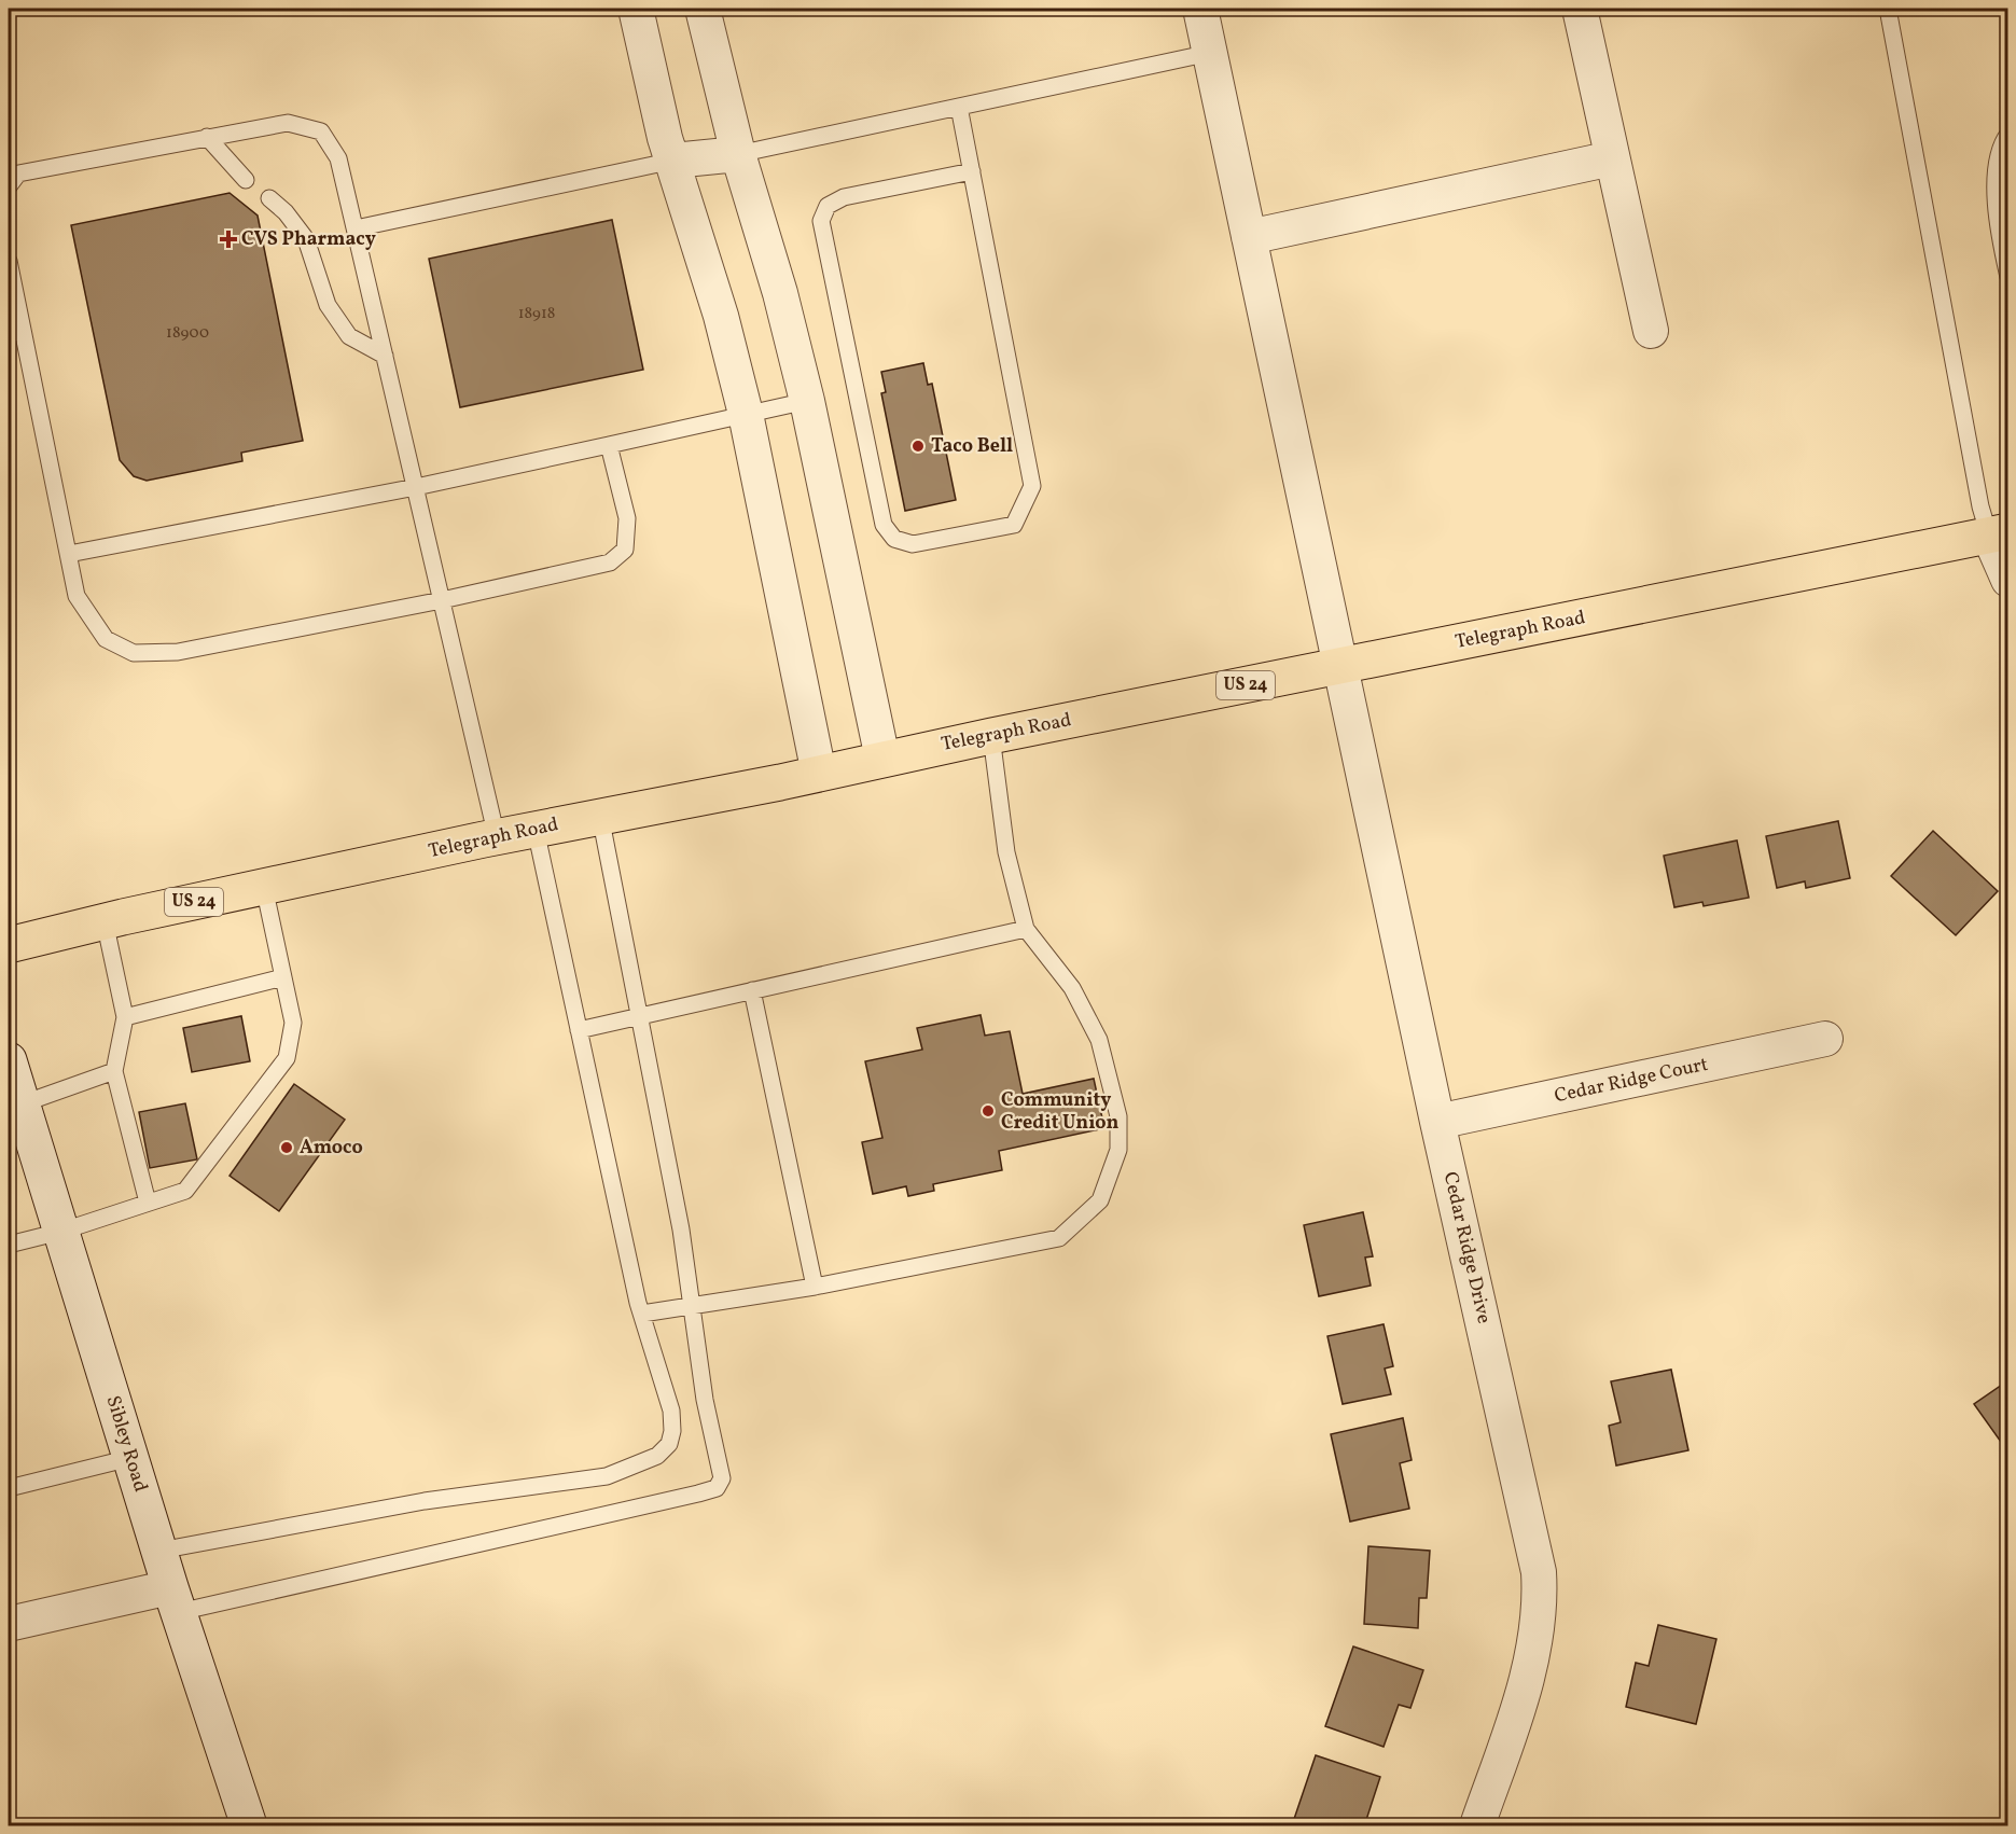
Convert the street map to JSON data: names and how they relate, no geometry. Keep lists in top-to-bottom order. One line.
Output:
{"streets":{"main road":["Telegraph Road","US 24","Sibley Road"],"street":["Cedar Ridge Court","Cedar Ridge Drive"]},"crossings":[["Telegraph Road","Cedar Ridge Drive"],["Cedar Ridge Court","Cedar Ridge Drive"]],"places":{"health":["CVS Pharmacy"],"other":["Taco Bell","Community Credit Union","Amoco"]},"house_numbers":["18918","18900"]}
